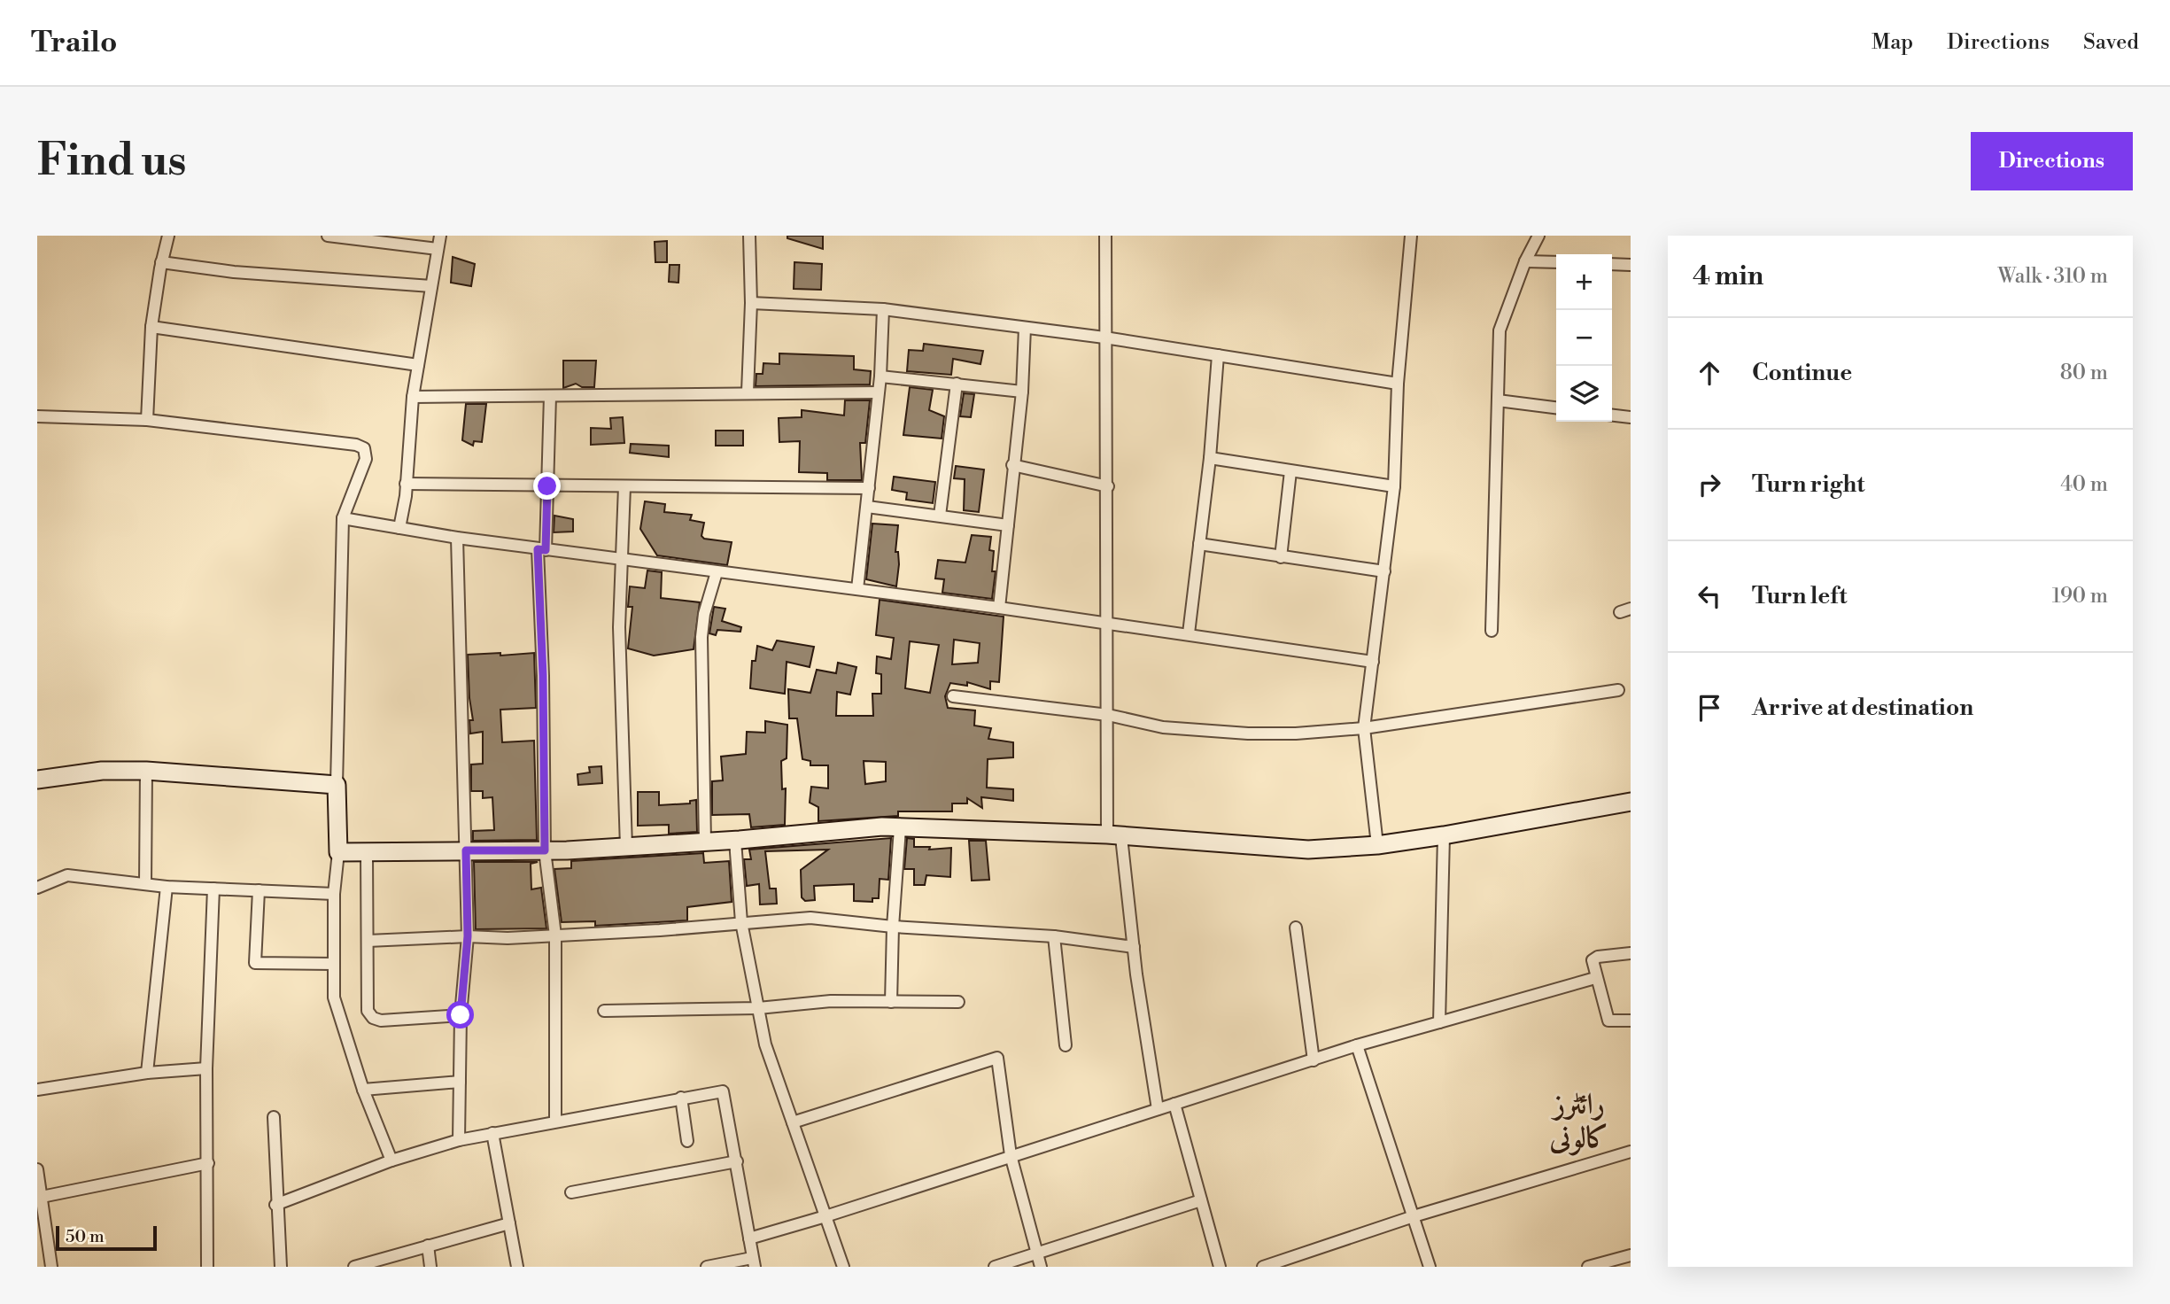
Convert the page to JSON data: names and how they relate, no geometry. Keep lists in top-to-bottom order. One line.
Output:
{"districts":["رائٹرز کالونی"],"scale_bar":"50 m","page":{"header":"Trailo","nav":["Map","Directions","Saved"],"buttons":"Directions","title":"Find us","heading":["4 min","Walk · 310 m"],"map_buttons":["+","−"],"list":[["Continue","80 m"],["Turn right","40 m"],["Turn left","190 m"],"Arrive at destination"],"scale":"50 m"}}
